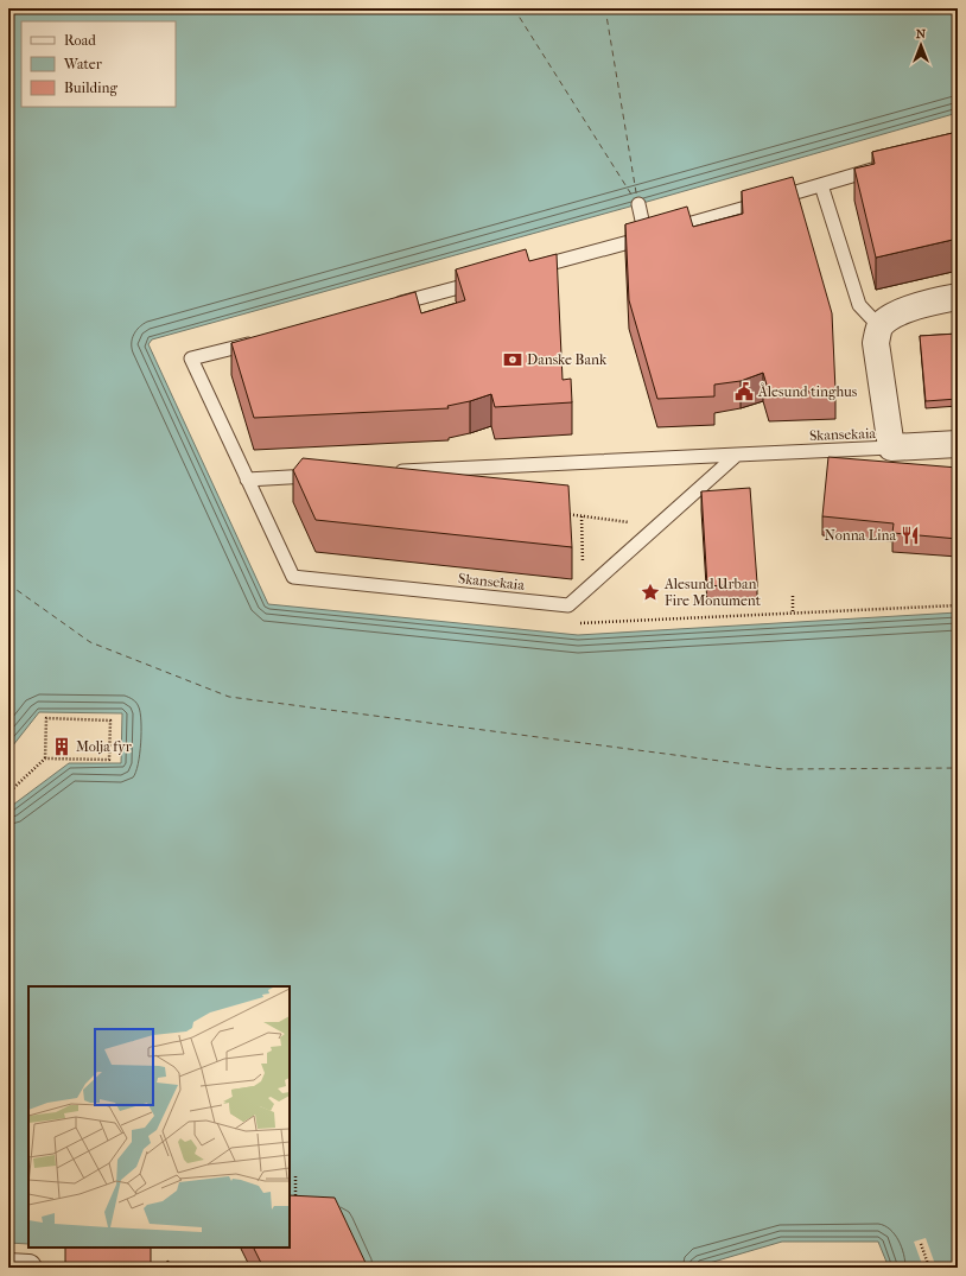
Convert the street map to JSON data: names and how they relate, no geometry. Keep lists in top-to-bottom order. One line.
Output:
{"streets":{"lane":["Skansekaia"]},"places":{"bank":["Danske Bank"],"public building":["Ålesund tinghus"],"restaurant":["Nonna Lina"],"place":["Alesund Urban Fire Monument"],"building":["Molja fyr"]},"legend":["Road","Water","Building"],"north":"top"}
